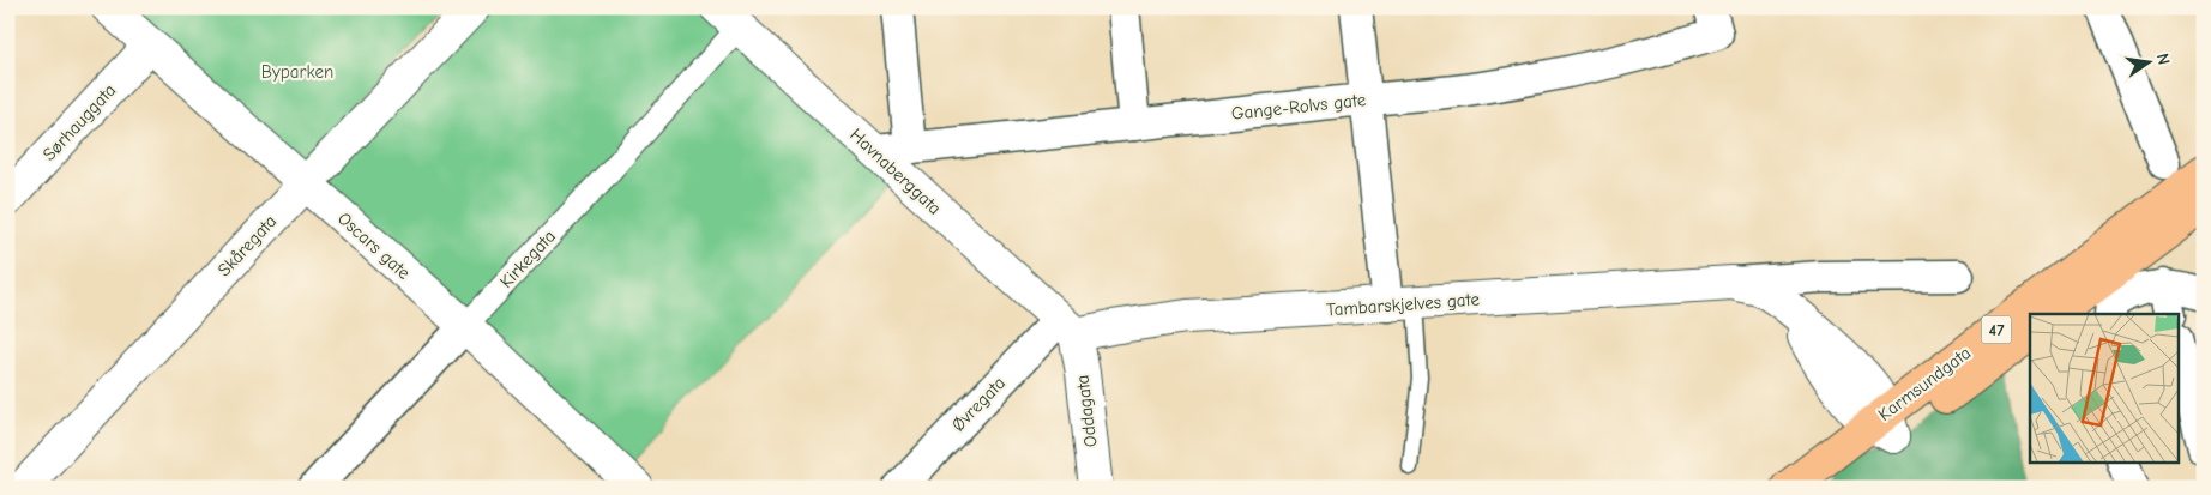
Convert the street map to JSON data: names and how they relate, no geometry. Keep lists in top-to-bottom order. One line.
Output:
{"streets":{"main road":["47","Karmsundgata"],"street":["Gange-Rolvs gate","Sørhauggata","Havnaberggata","Skåregata","Oscars gate","Kirkegata","Tambarskjelves gate","Øvregata","Oddagata"]},"crossings":[["Gange-Rolvs gate","Havnaberggata"],["Sørhauggata","Oscars gate"],["Havnaberggata","Kirkegata"],["Havnaberggata","Tambarskjelves gate"],["Havnaberggata","Øvregata"],["Havnaberggata","Oddagata"],["Skåregata","Oscars gate"],["Oscars gate","Kirkegata"],["Tambarskjelves gate","Karmsundgata"],["Tambarskjelves gate","Øvregata"],["Tambarskjelves gate","Oddagata"],["Øvregata","Oddagata"]],"parks":["Byparken"],"north":"right"}
